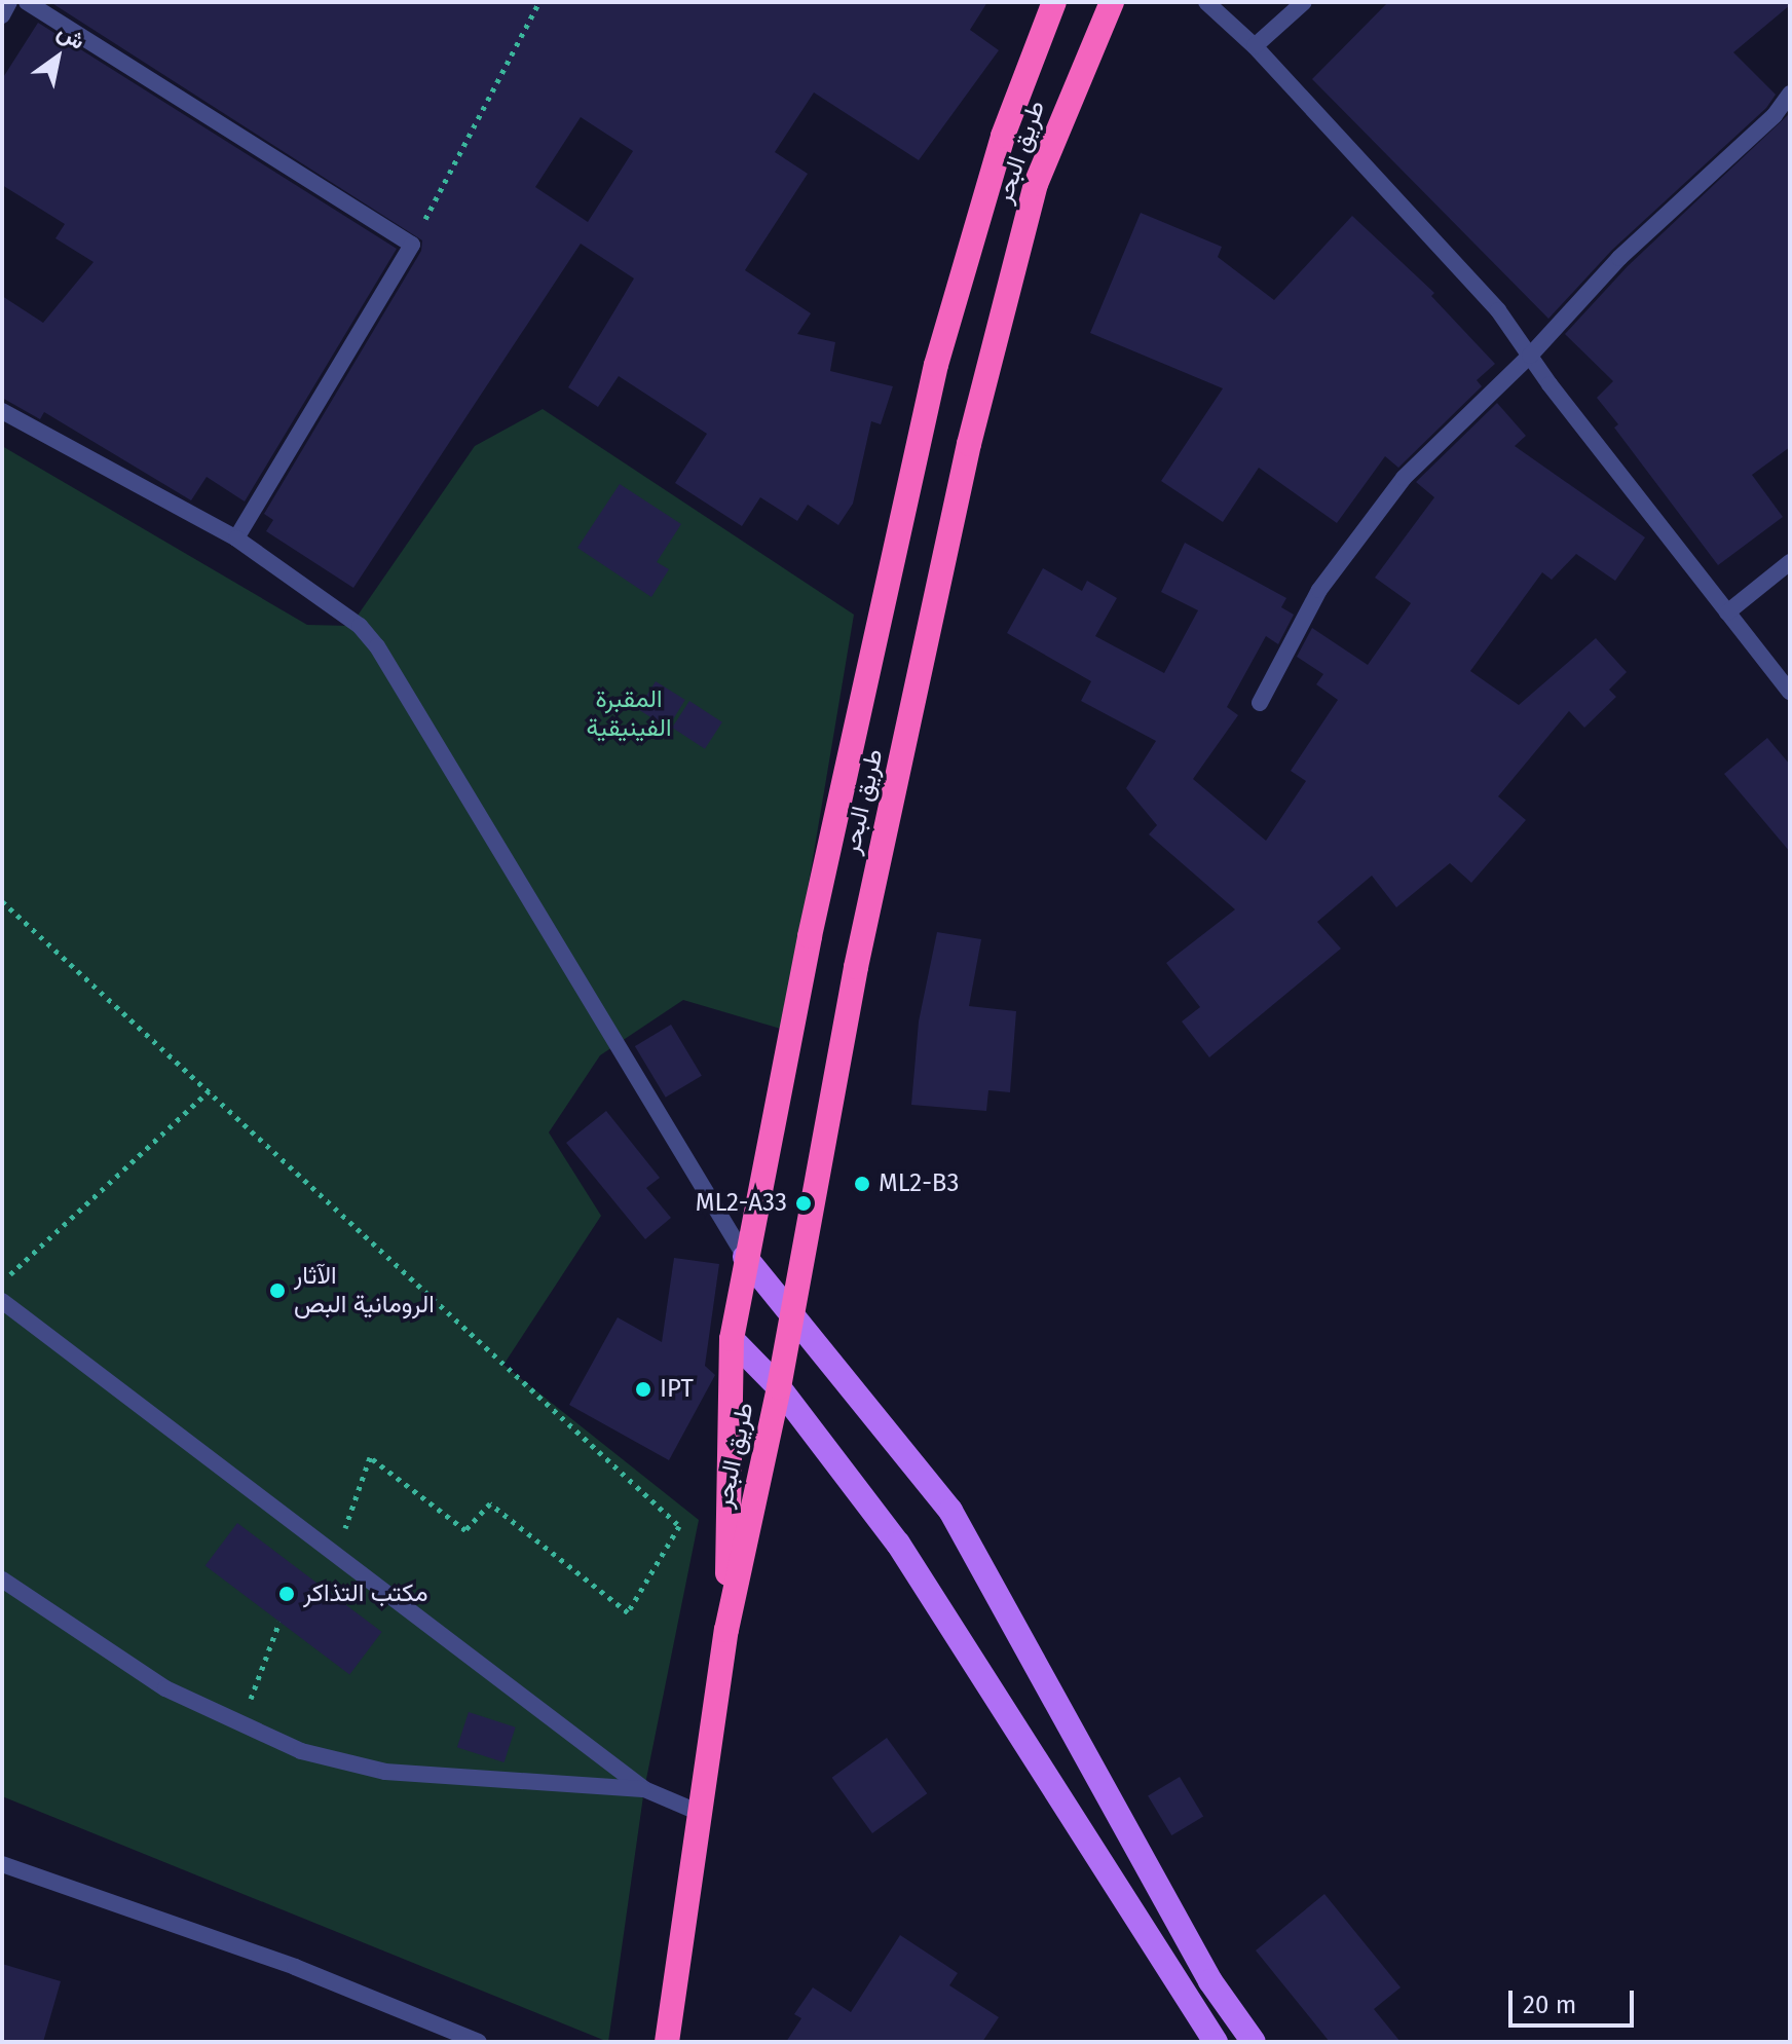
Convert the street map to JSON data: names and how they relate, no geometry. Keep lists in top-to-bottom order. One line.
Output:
{"streets":{"highway":["طريق البحر"]},"parks":["المقبرة الفينيقية"],"places":["ML2-B3","ML2-A33","الآثار الرومانية البص","IPT","مكتب التذاكر"],"scale_bar":"20 m","north":"top right"}
